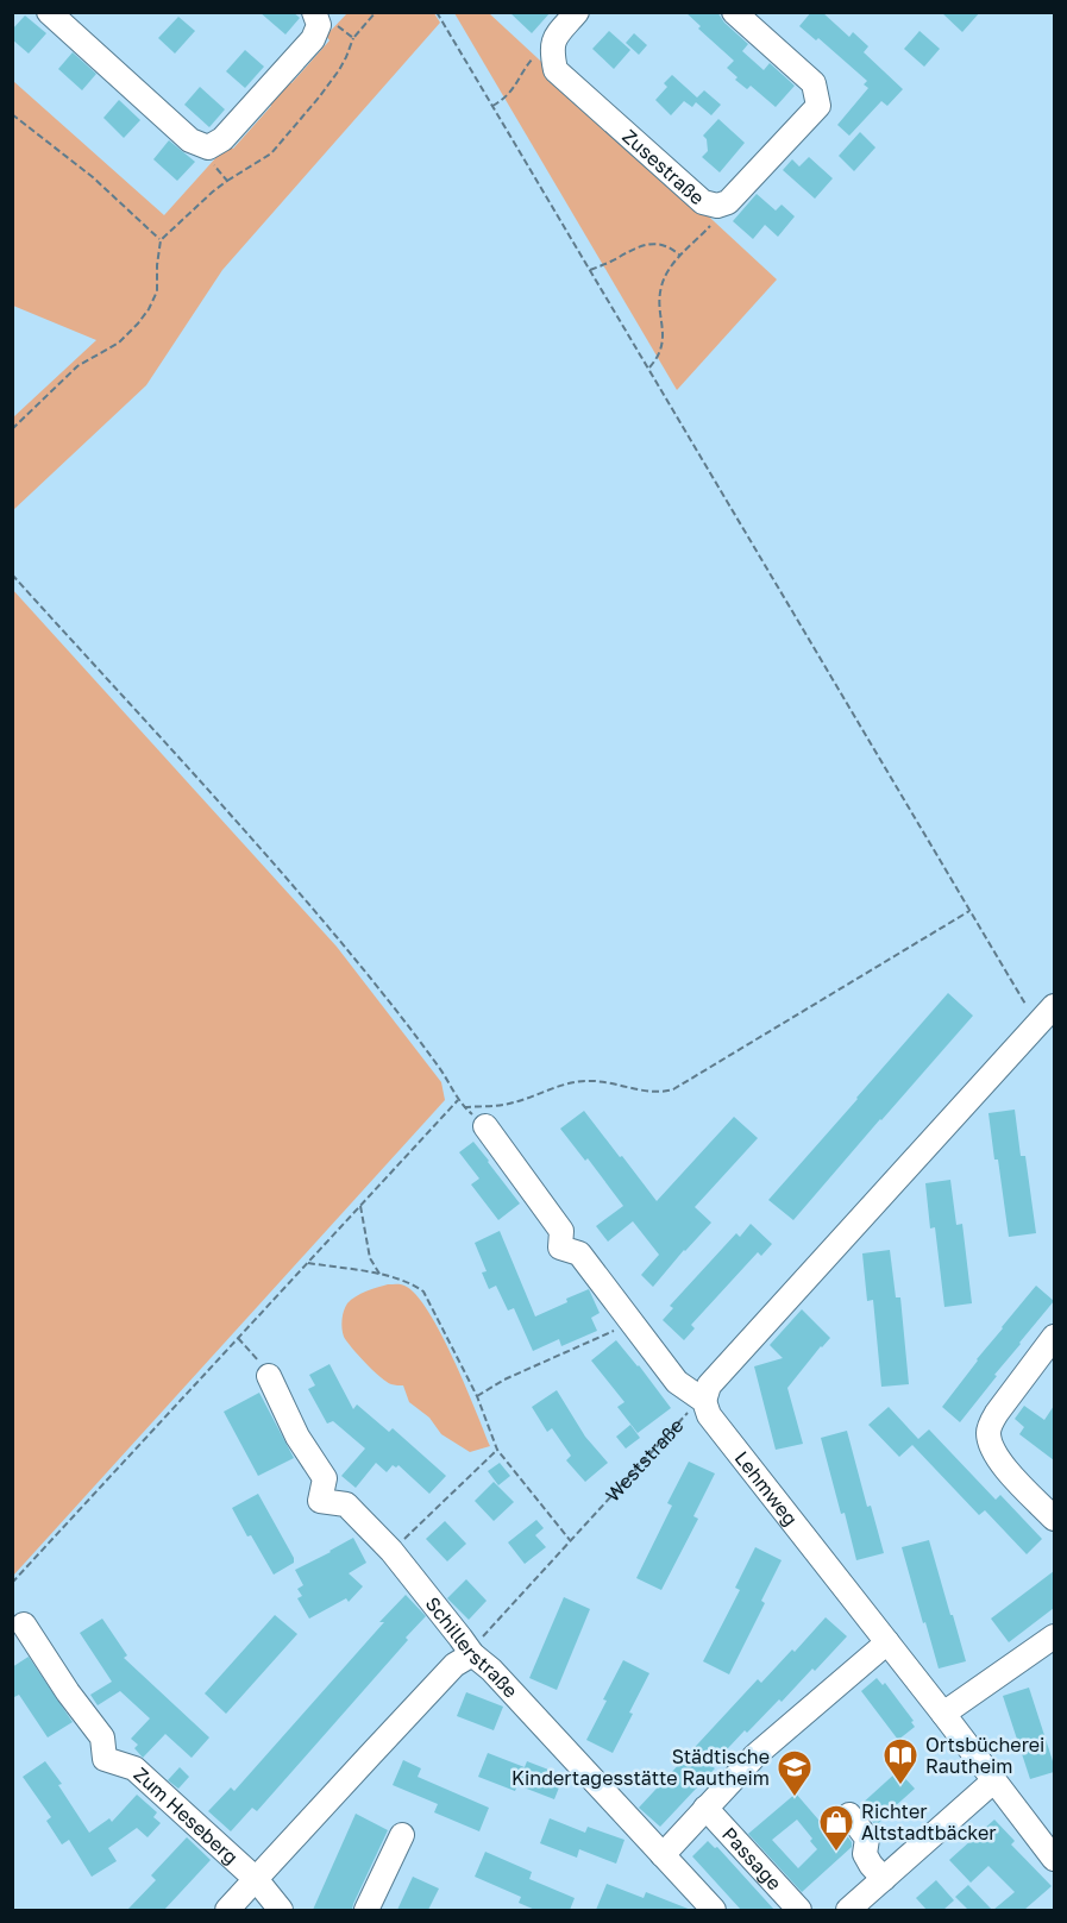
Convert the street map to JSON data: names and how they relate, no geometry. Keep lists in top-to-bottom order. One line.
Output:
{"streets":{"street":["Zusestraße","Lehmweg","Schillerstraße","Zum Heseberg","Passage"],"path":["Weststraße"]},"crossings":[["Weststraße","Lehmweg"],["Weststraße","Schillerstraße"]],"places":{"library":["Ortsbücherei Rautheim"],"school or university":["Städtische Kindertagesstätte Rautheim"],"shop":["Richter Altstadtbäcker"]}}
